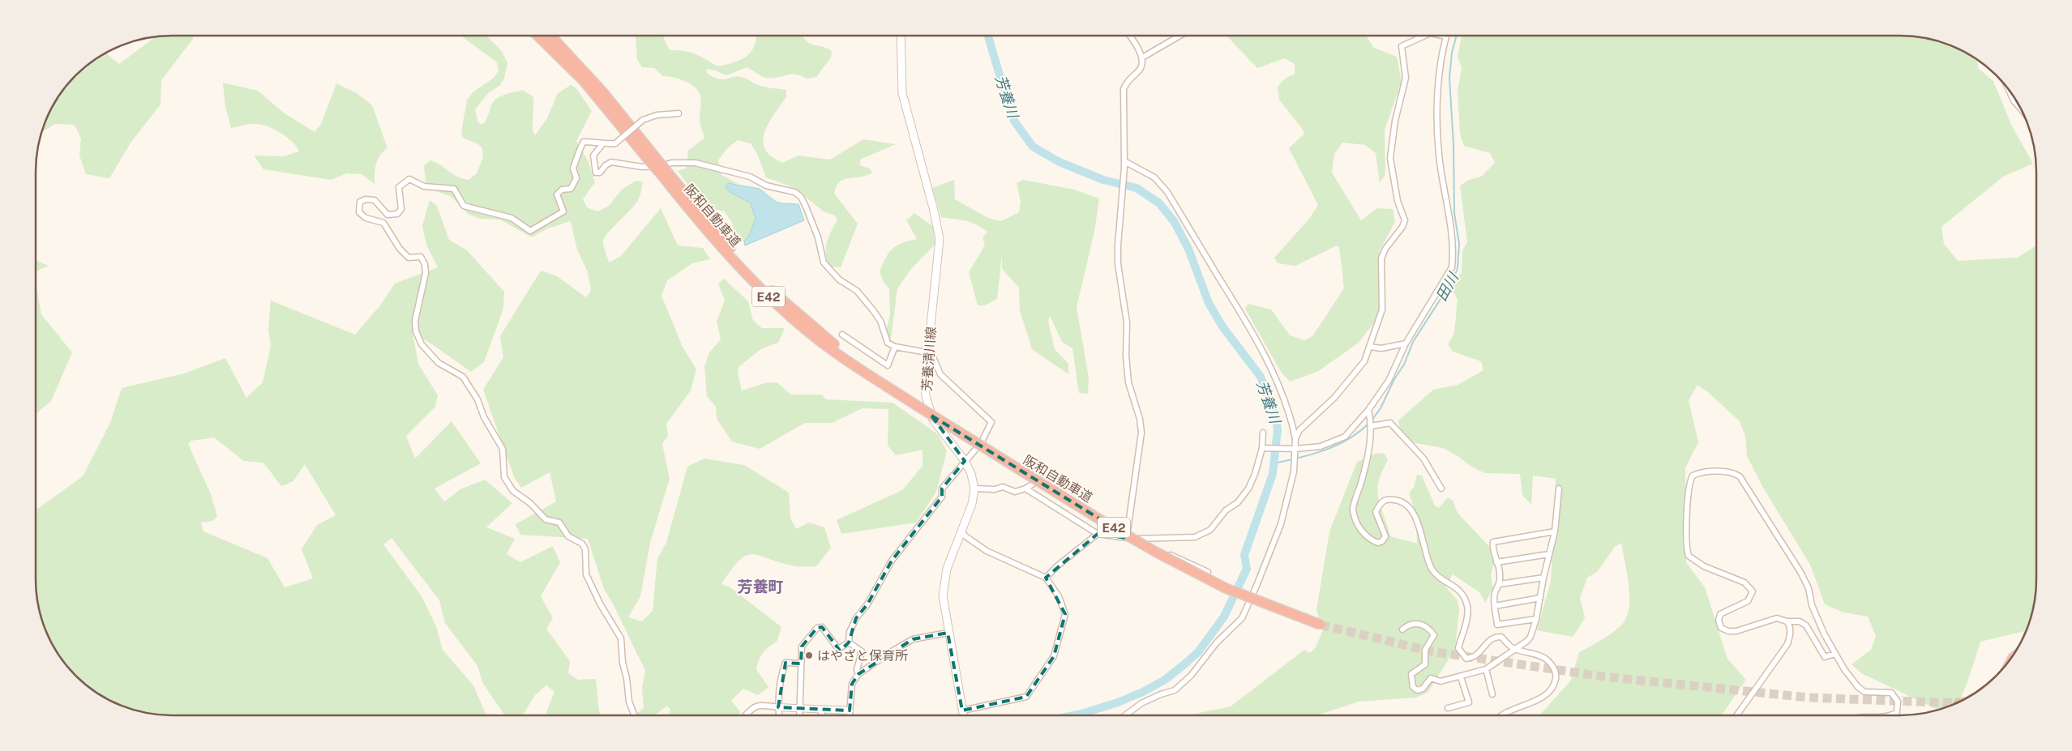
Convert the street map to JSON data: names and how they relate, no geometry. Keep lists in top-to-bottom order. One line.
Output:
{"streets":{"highway":["阪和自動車道","E42"],"main road":["芳養清川線"]},"districts":["芳養町"],"water":["芳養川","田川"],"places":["はやざと保育所"]}
